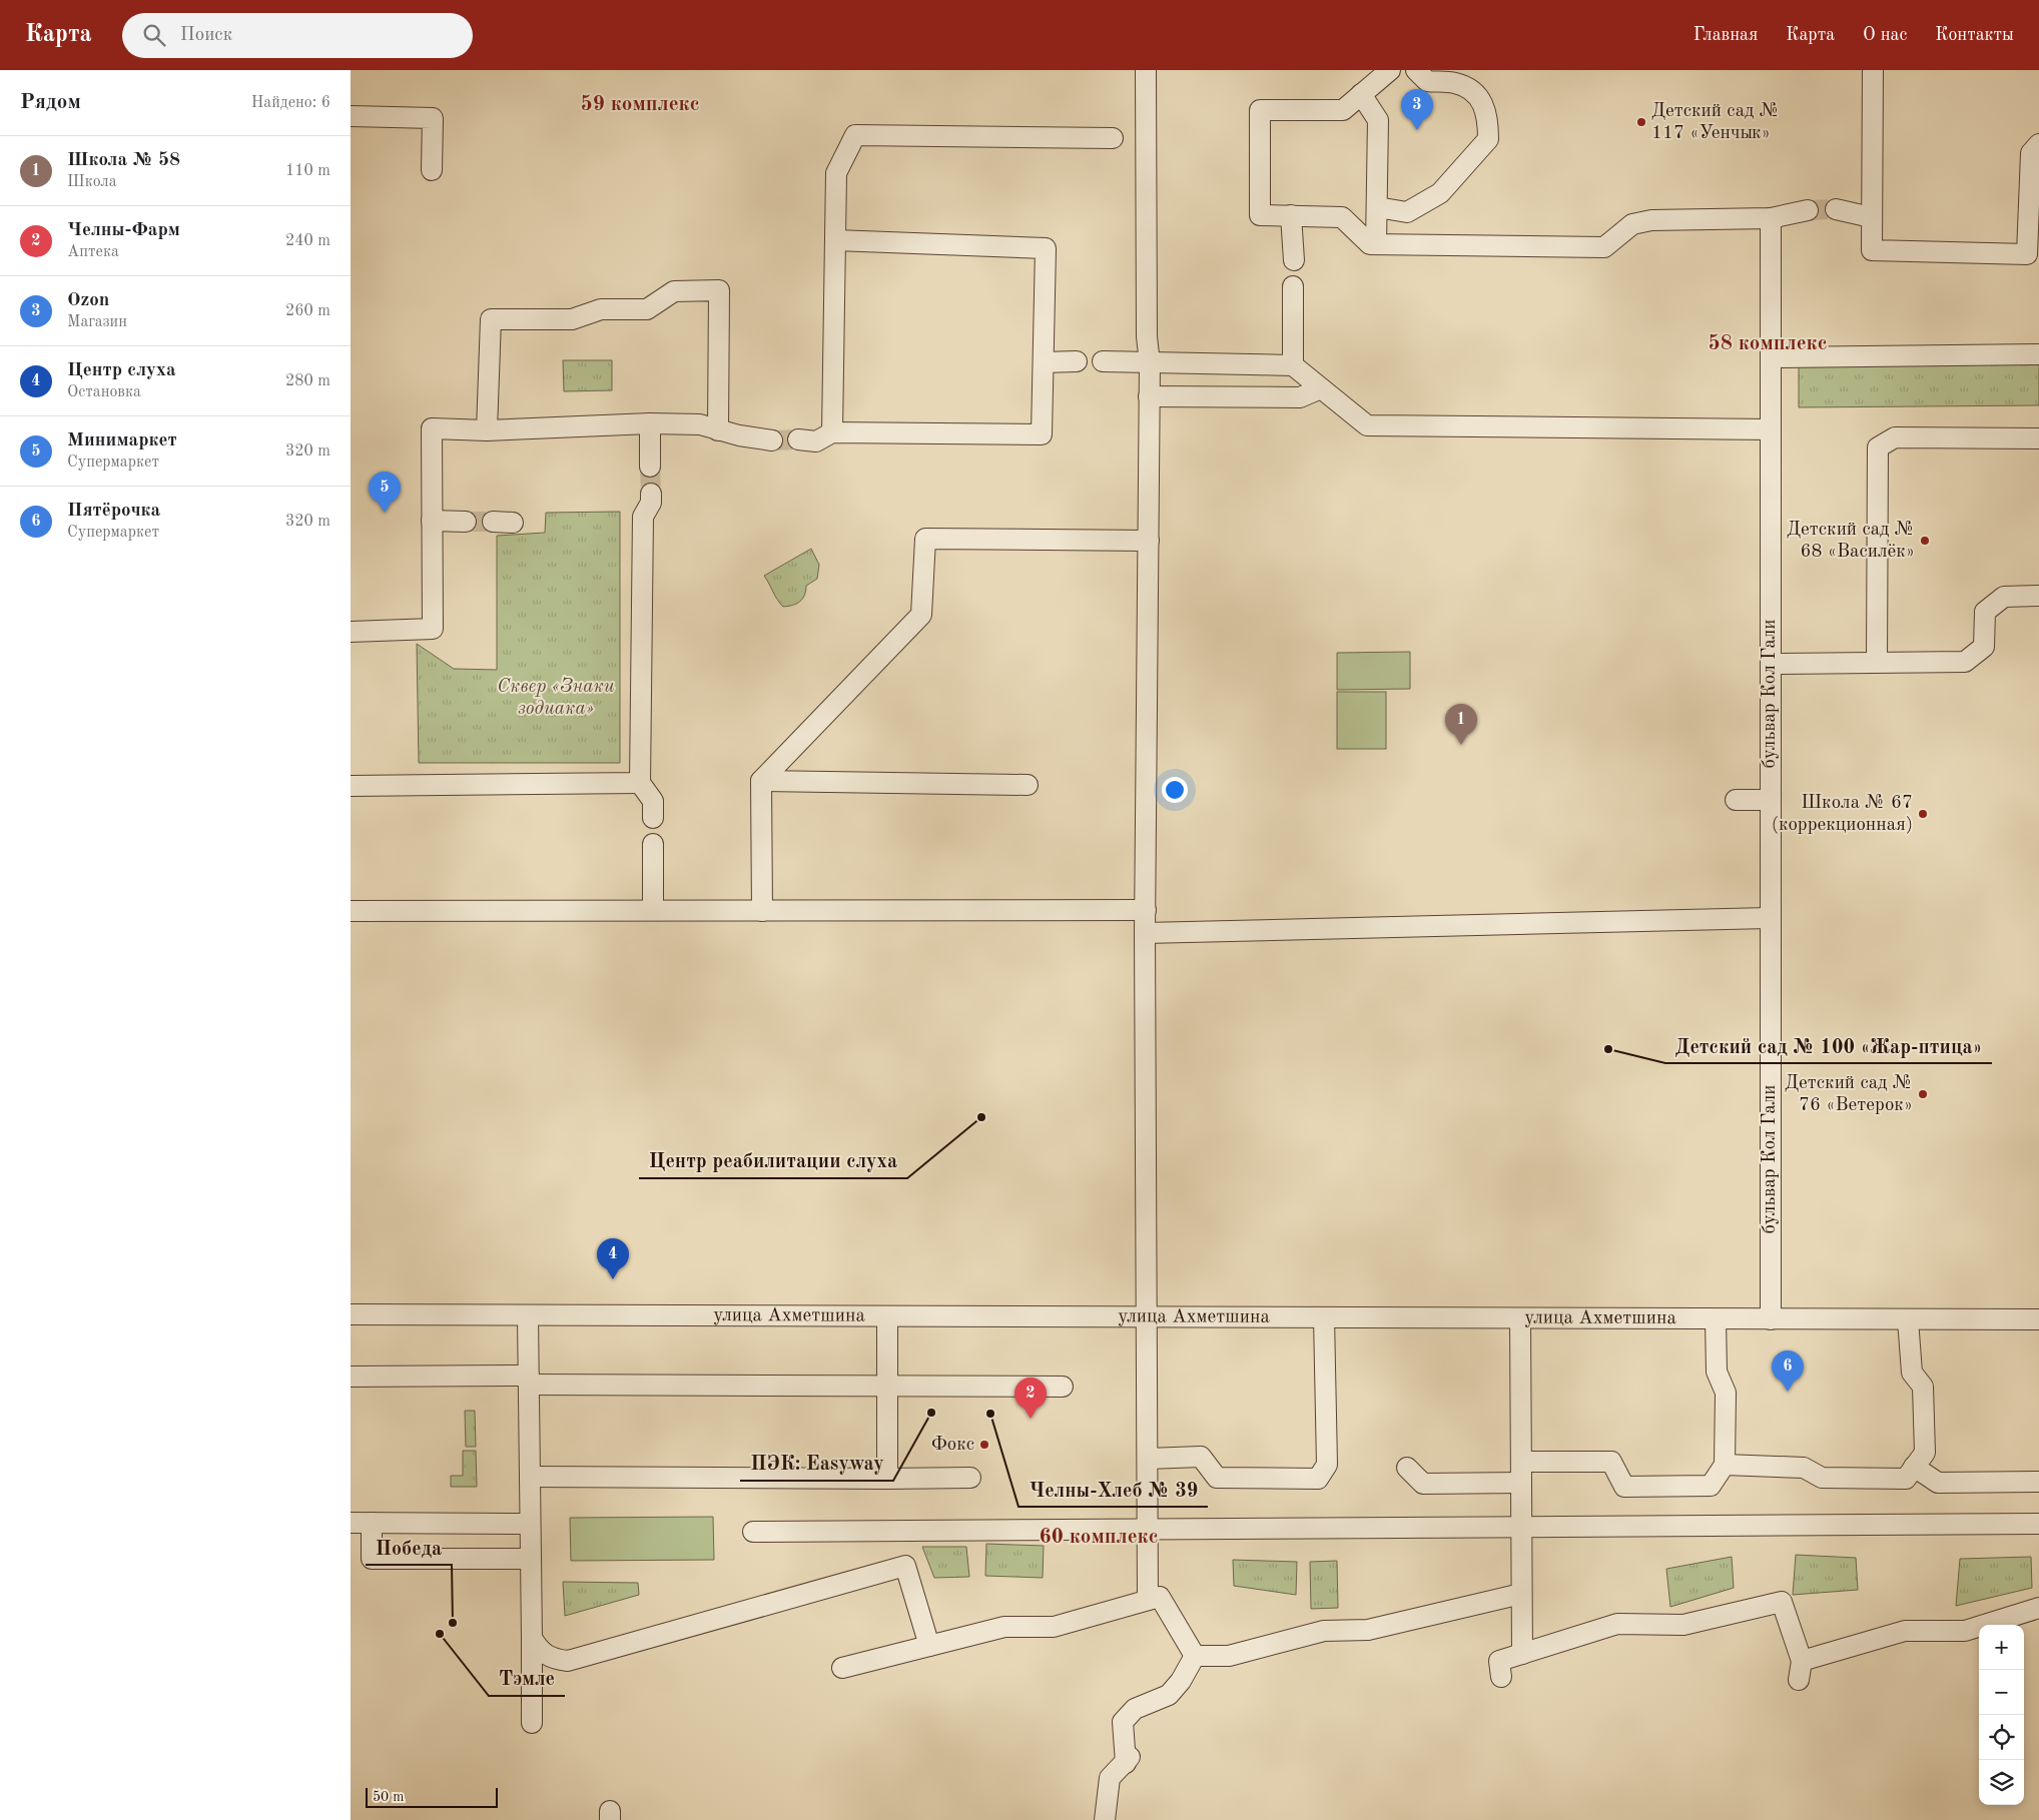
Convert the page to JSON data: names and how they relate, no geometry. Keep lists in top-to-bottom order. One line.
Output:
{"streets":{"street":["бульвар Кол Гали","улица Ахметшина"]},"crossings":[["бульвар Кол Гали","улица Ахметшина"]],"districts":["59 комплекс","58 комплекс","60 комплекс"],"parks":["Сквер «Знаки зодиака»"],"places":["Детский сад № 117 «Уенчык»","Детский сад № 68 «Василёк»","Школа № 67 (коррекционная)","Детский сад № 100 «Жар-птица»","Детский сад № 76 «Ветерок»","Центр реабилитации слуха","ПЭК: Easyway","Челны-Хлеб № 39","Фокс","Победа","Тэмле"],"scale_bar":"50 m","page":{"header":"Карта","search":"Поиск","nav":["Главная","Карта","О нас","Контакты"],"heading":["Рядом","Найдено: 6"],"pins":["3","5","1","4","6","2"],"list":[{"mark":"1","name":"Школа № 58","note":"Школа","value":"110 m"},{"mark":"2","name":"Челны-Фарм","note":"Аптека","value":"240 m"},{"mark":"3","name":"Ozon","note":"Магазин","value":"260 m"},{"mark":"4","name":"Центр слуха","note":"Остановка","value":"280 m"},{"mark":"5","name":"Минимаркет","note":"Супермаркет","value":"320 m"},{"mark":"6","name":"Пятёрочка","note":"Супермаркет","value":"320 m"}],"map_buttons":["+","−"],"scale":"50 m"}}
